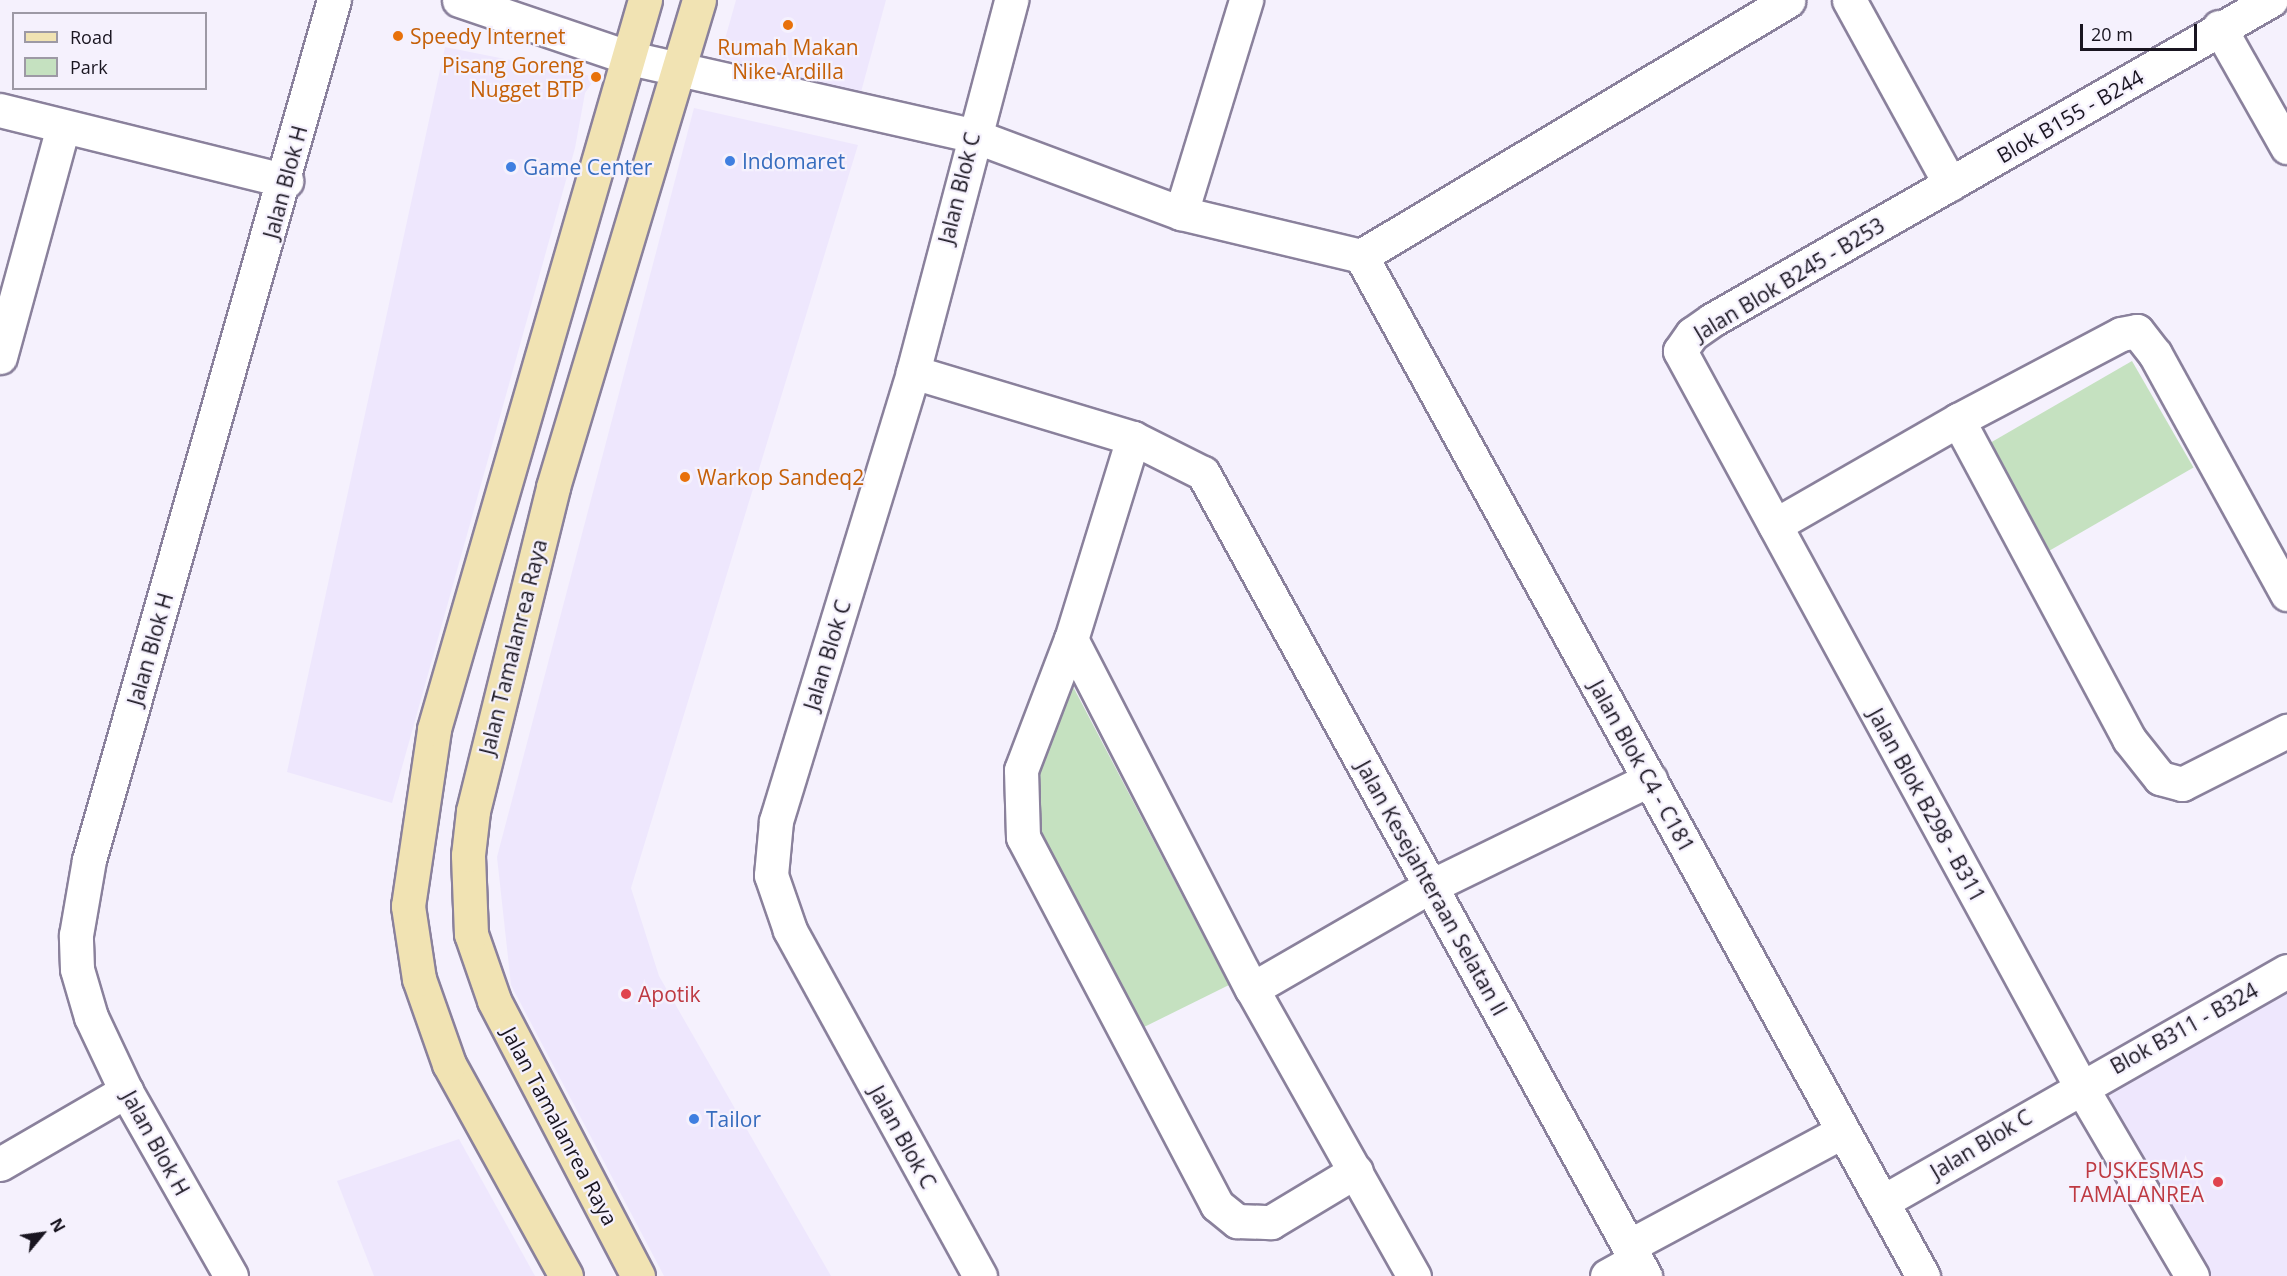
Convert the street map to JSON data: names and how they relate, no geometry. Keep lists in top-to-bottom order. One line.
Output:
{"streets":{"main road":["Jalan Tamalanrea Raya"],"street":["Blok B155 - B244","Jalan Blok H","Jalan Blok C","Jalan Blok B245 - B253","Jalan Blok C4 - C181","Jalan Blok B298 - B311","Jalan Kesejahteraan Selatan II","Blok B311 - B324"]},"crossings":[["Blok B155 - B244","Jalan Blok B245 - B253"],["Jalan Blok C","Jalan Blok C4 - C181"],["Jalan Blok C","Jalan Blok B298 - B311"],["Jalan Blok C","Jalan Kesejahteraan Selatan II"],["Jalan Blok C","Blok B311 - B324"],["Jalan Blok B245 - B253","Jalan Blok B298 - B311"],["Jalan Blok B298 - B311","Blok B311 - B324"]],"places":["Rumah Makan Nike Ardilla","Speedy Internet","Pisang Goreng Nugget BTP","Indomaret","Game Center","Warkop Sandeq2","Apotik","Tailor","PUSKESMAS TAMALANREA"],"legend":["Road","Park"],"scale_bar":"20 m","north":"top right"}
